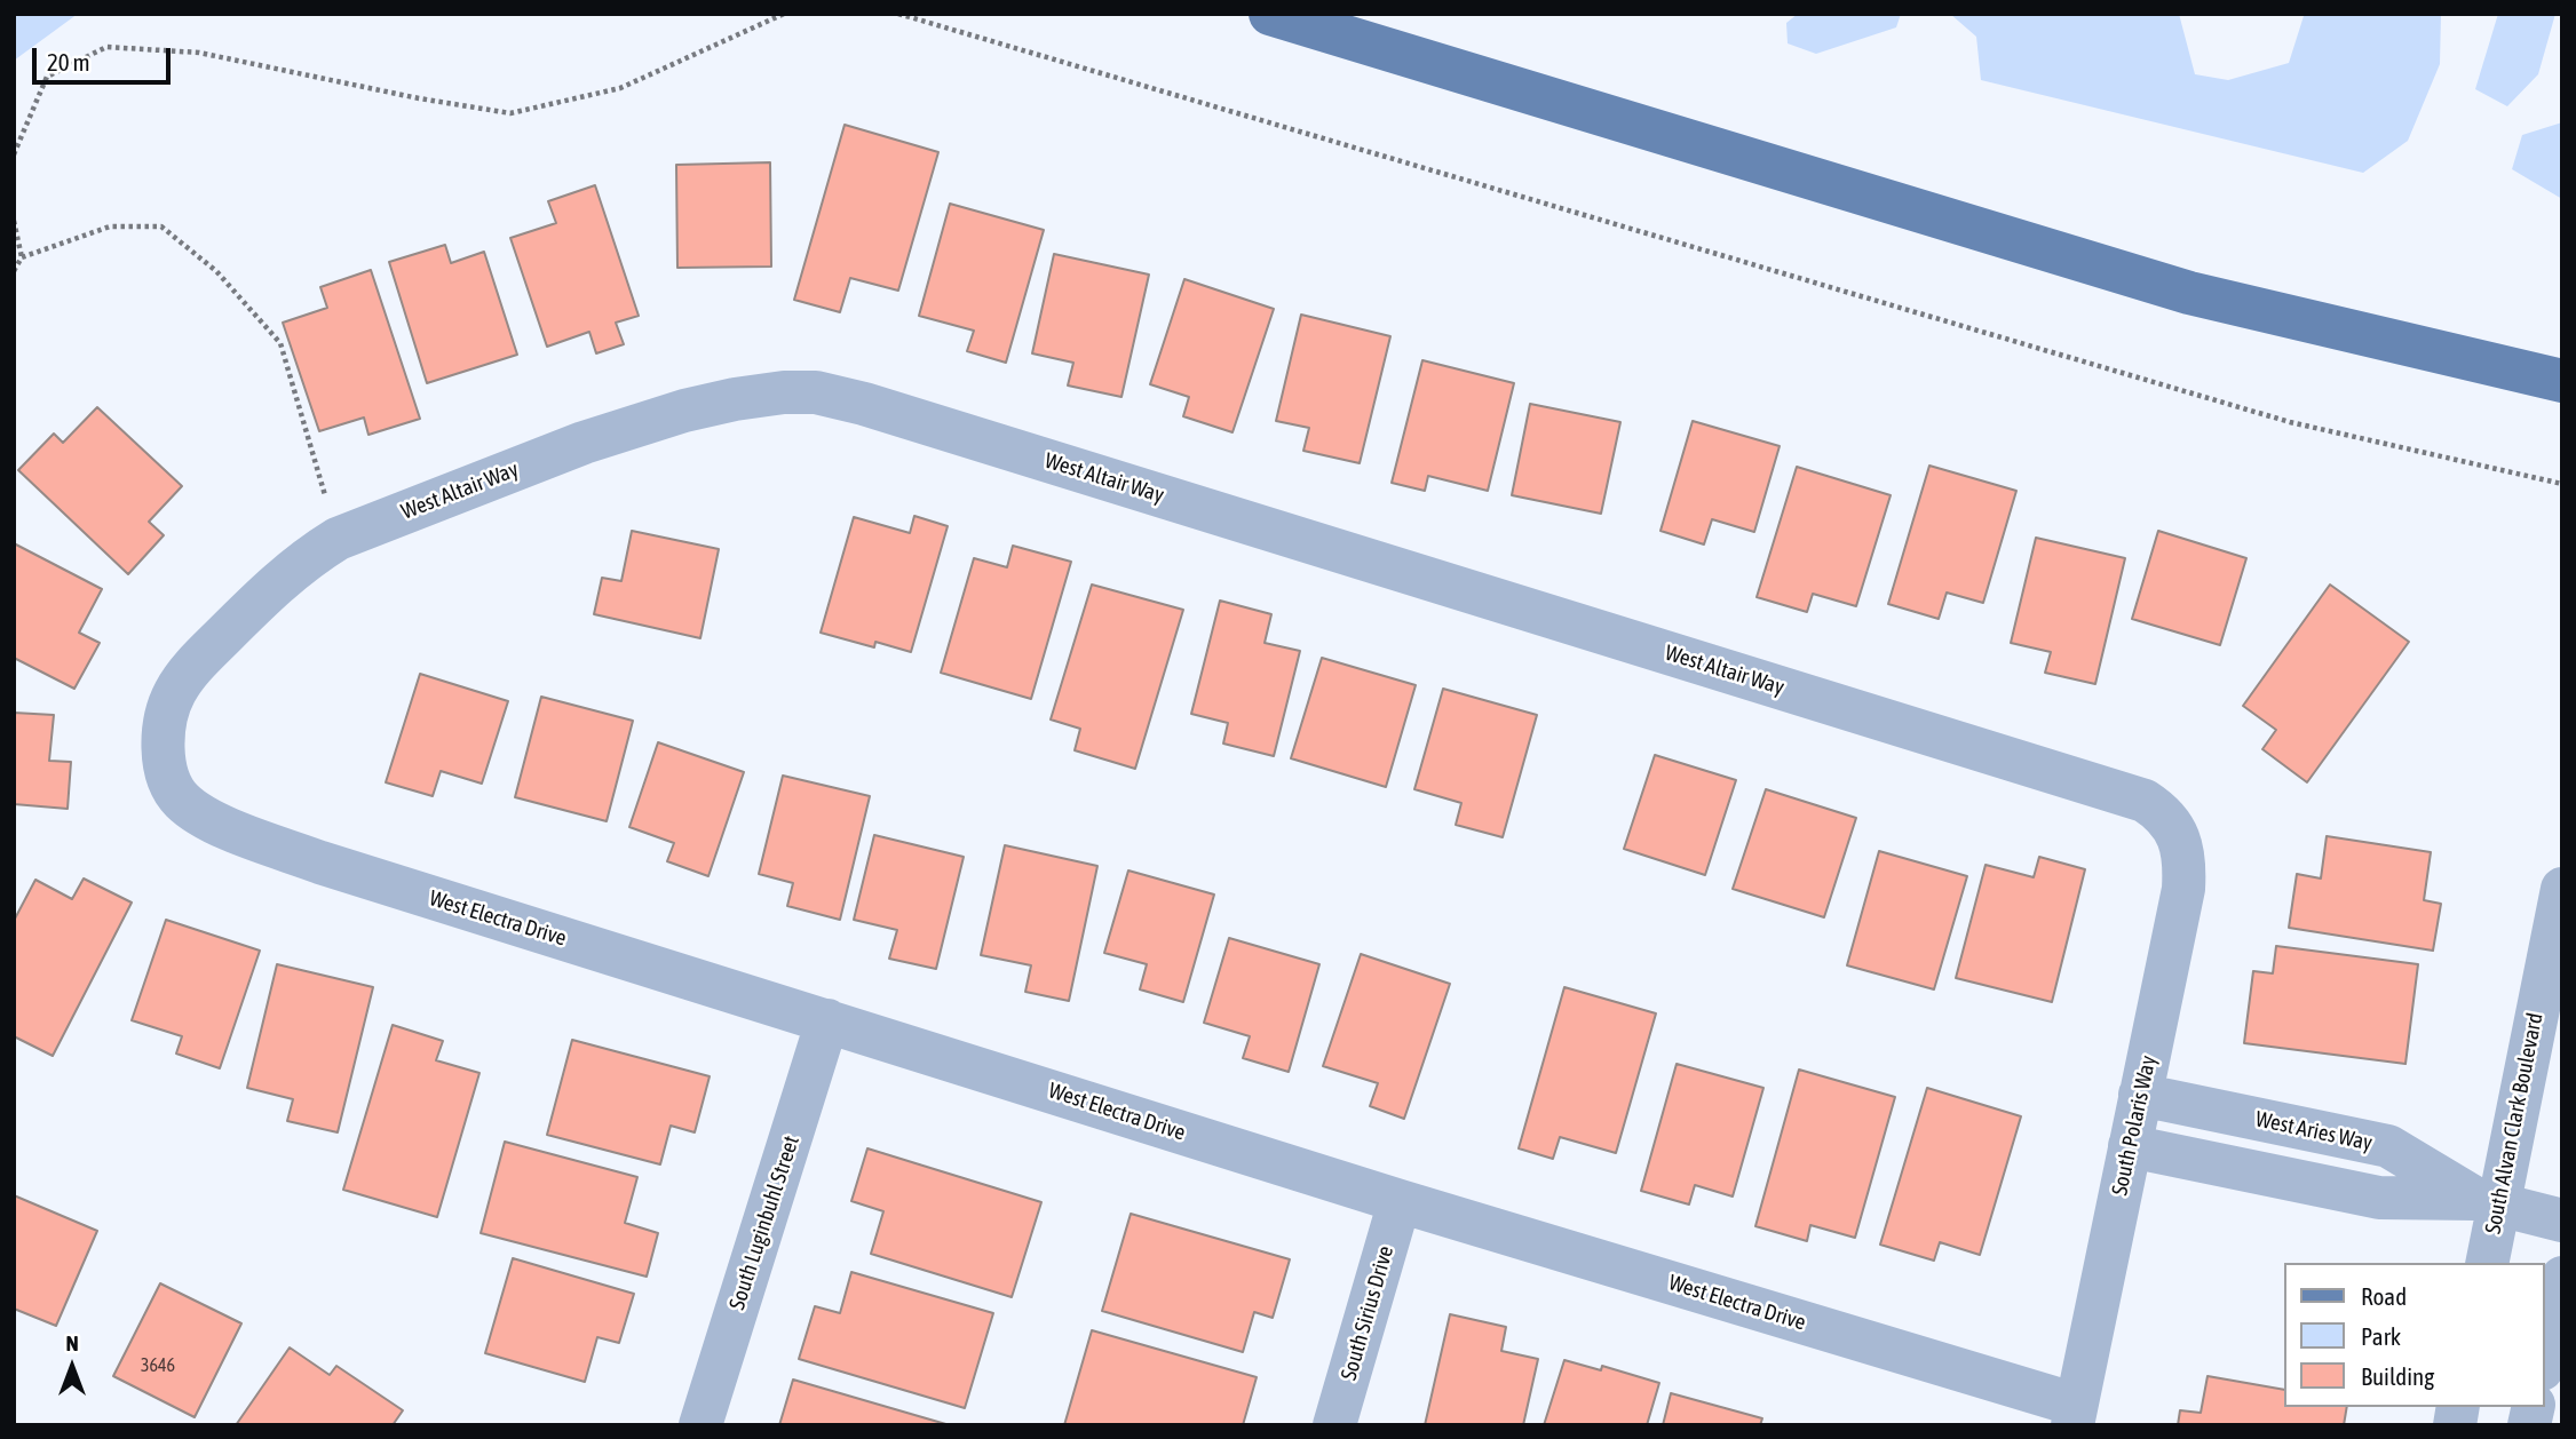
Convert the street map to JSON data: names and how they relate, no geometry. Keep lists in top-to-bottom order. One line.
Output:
{"streets":{"street":["West Altair Way","West Electra Drive","South Alvan Clark Boulevard","South Polaris Way","West Aries Way","South Luginbuhl Street","South Sirius Drive"]},"crossings":[["West Altair Way","West Electra Drive"],["West Altair Way","South Polaris Way"],["West Electra Drive","South Polaris Way"],["West Electra Drive","South Luginbuhl Street"],["West Electra Drive","South Sirius Drive"],["South Alvan Clark Boulevard","West Aries Way"],["South Polaris Way","West Aries Way"]],"house_numbers":["3646"],"legend":["Road","Park","Building"],"scale_bar":"20 m","north":"top"}
